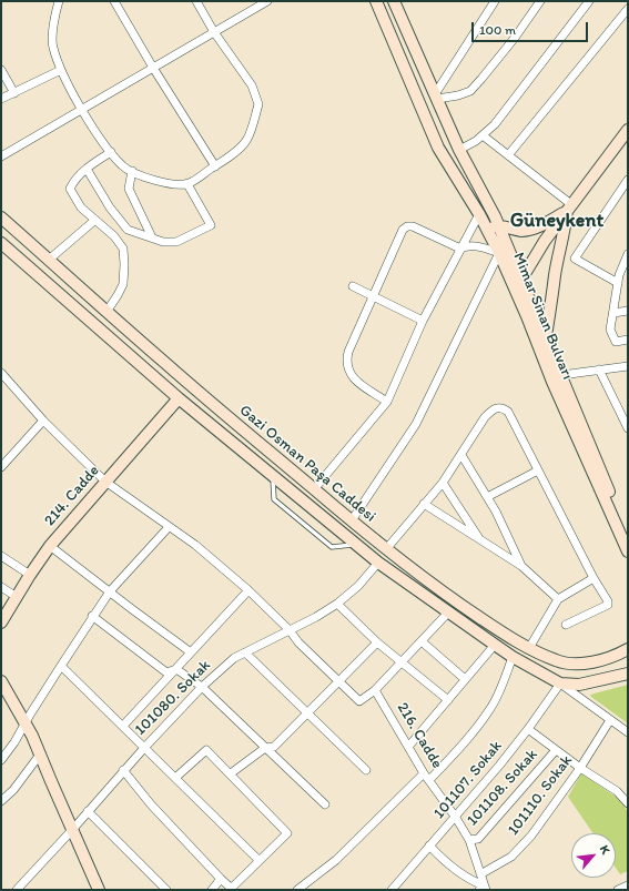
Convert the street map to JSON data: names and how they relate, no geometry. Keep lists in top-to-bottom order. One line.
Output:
{"streets":{"main road":["Mimar Sinan Bulvarı","Gazi Osman Paşa Caddesi","214. Cadde"],"street":["101080. Sokak","216. Cadde","101107. Sokak","101108. Sokak","101110. Sokak"]},"crossings":[["Gazi Osman Paşa Caddesi","214. Cadde"],["Gazi Osman Paşa Caddesi","101080. Sokak"],["Gazi Osman Paşa Caddesi","101107. Sokak"],["Gazi Osman Paşa Caddesi","101110. Sokak"],["216. Cadde","101107. Sokak"],["216. Cadde","101108. Sokak"],["216. Cadde","101110. Sokak"]],"districts":["Güneykent"],"scale_bar":"100 m","north":"top right"}
